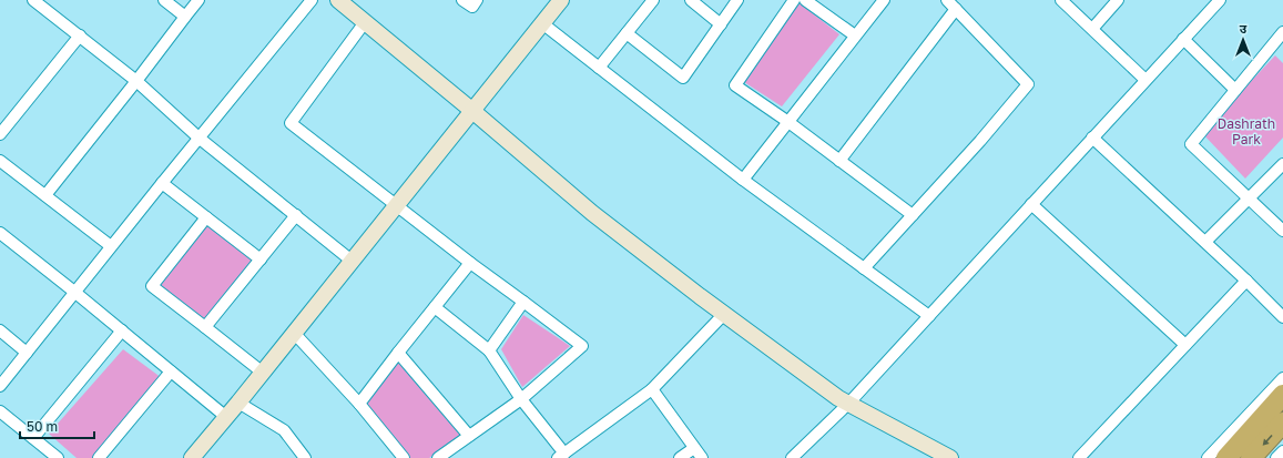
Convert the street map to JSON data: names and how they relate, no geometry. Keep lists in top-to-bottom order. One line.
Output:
{"parks":["Dashrath Park"],"scale_bar":"50 m","north":"top"}
